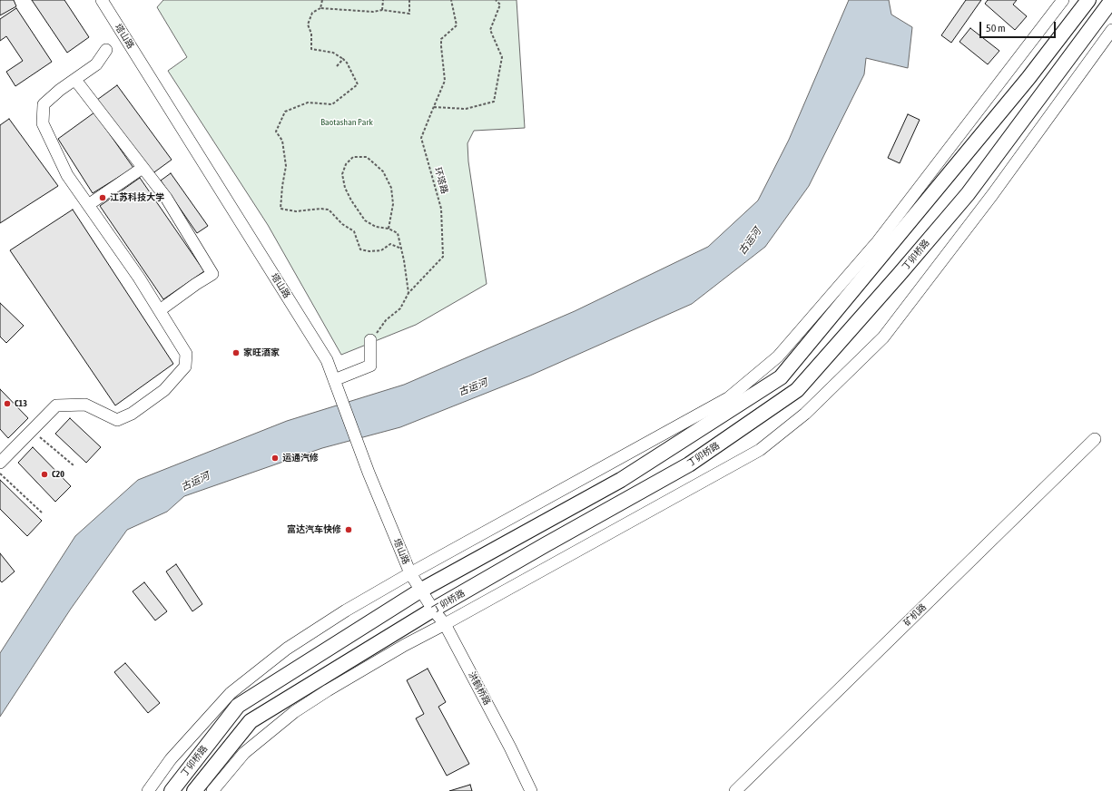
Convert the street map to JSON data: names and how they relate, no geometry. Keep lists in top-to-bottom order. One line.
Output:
{"streets":{"main road":["丁卯桥路"],"street":["塔山路","矿机路","洪鹤桥路"],"path":["环塔路"]},"crossings":[["塔山路","丁卯桥路"],["塔山路","洪鹤桥路"],["丁卯桥路","洪鹤桥路"]],"water":["古运河"],"parks":["Baotashan Park"],"places":["江苏科技大学","家旺酒家","C13","运通汽修","C20","富达汽车快修"],"scale_bar":"50 m"}
